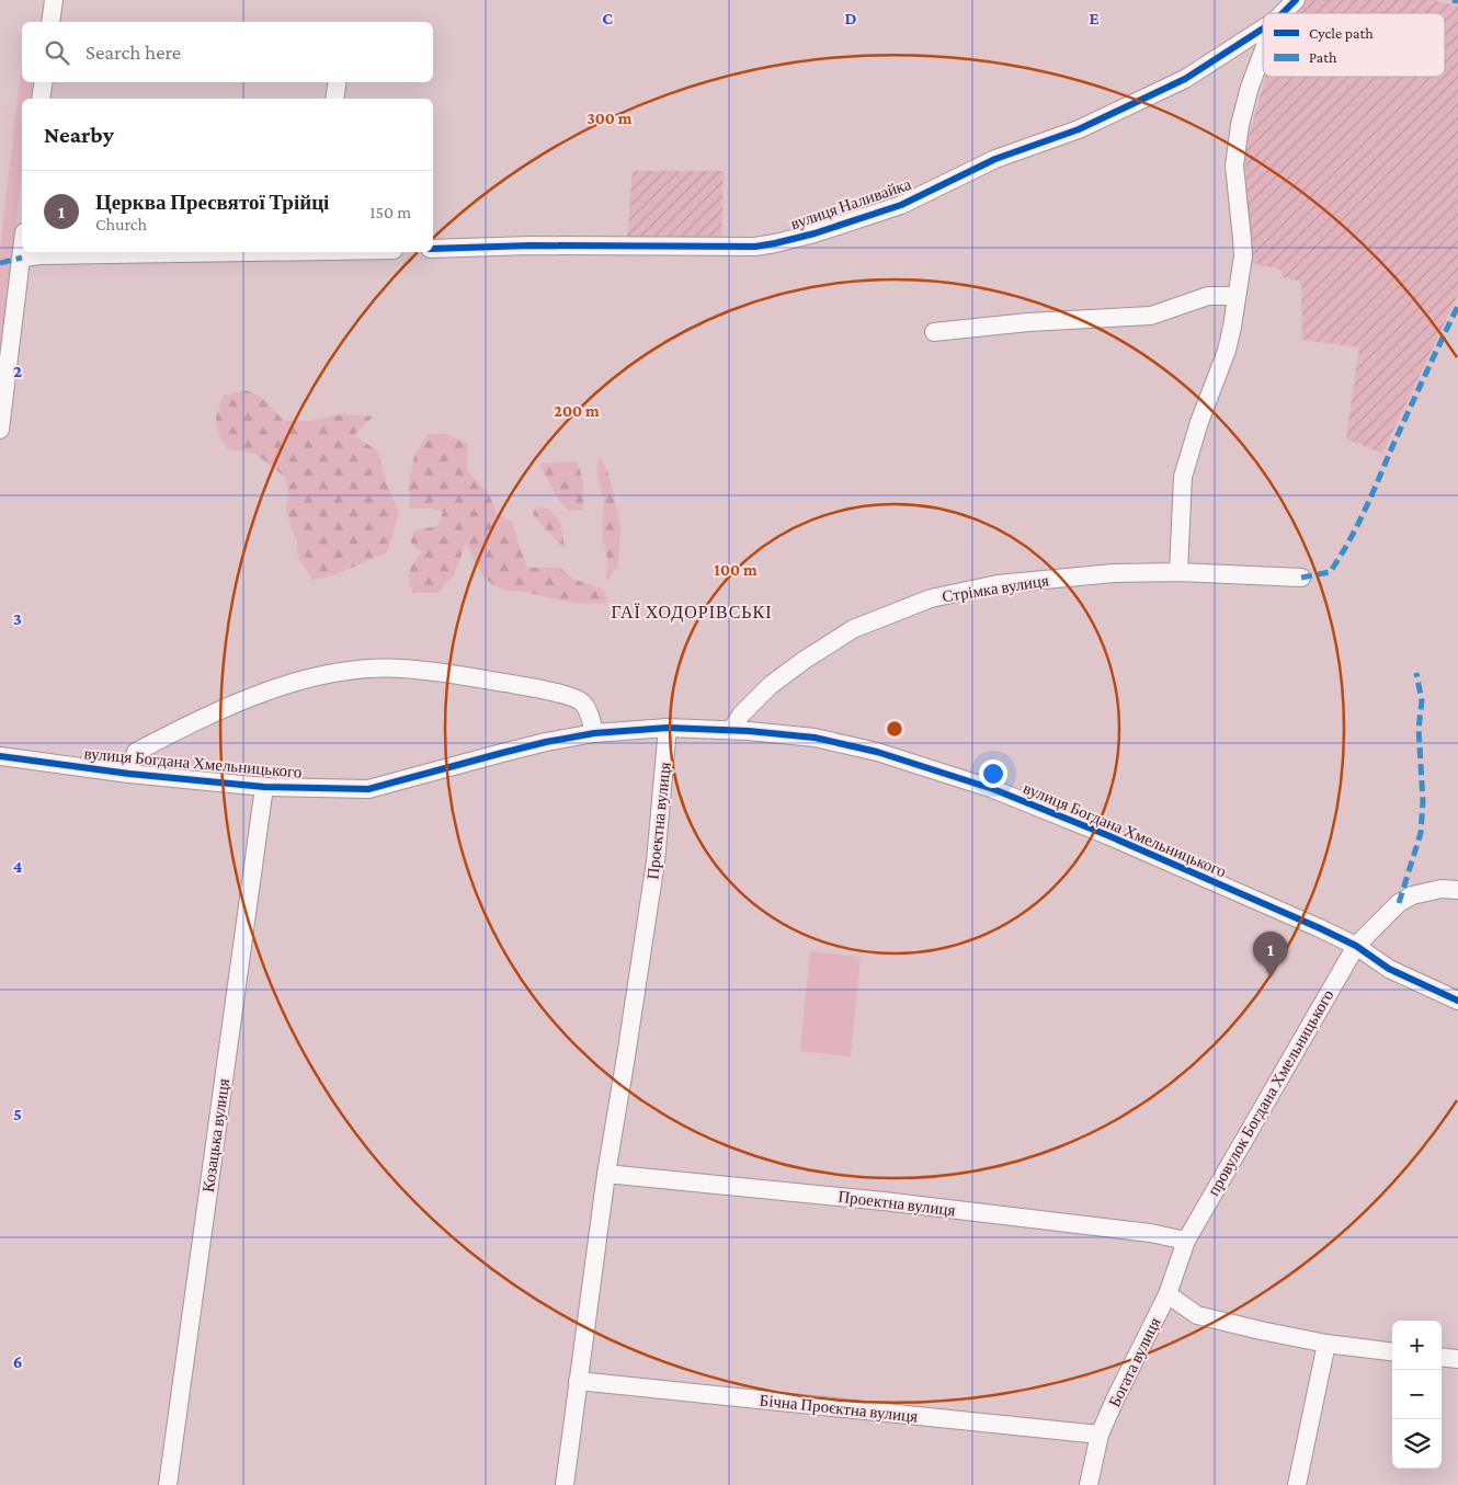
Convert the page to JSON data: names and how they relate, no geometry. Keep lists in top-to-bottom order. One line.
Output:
{"streets":{"street":["вулиця Наливайка","Стрімка вулиця","вулиця Богдана Хмельницького","Проектна вулиця","провулок Богдана Хмельницького","Козацька вулиця","Богата вулиця","Бічна Проєктна вулиця"]},"crossings":[["Стрімка вулиця","вулиця Богдана Хмельницького"],["вулиця Богдана Хмельницького","Проектна вулиця"],["вулиця Богдана Хмельницького","провулок Богдана Хмельницького"],["вулиця Богдана Хмельницького","Козацька вулиця"],["Проектна вулиця","провулок Богдана Хмельницького"],["Проектна вулиця","Богата вулиця"],["Проектна вулиця","Бічна Проєктна вулиця"],["провулок Богдана Хмельницького","Богата вулиця"],["Богата вулиця","Бічна Проєктна вулиця"]],"districts":["ГАЇ ХОДОРІВСЬКІ"],"legend":["Cycle path","Path"],"page":{"search":"Search here","heading":"Nearby","list":[{"mark":"1","name":"Церква Пресвятої Трійці","note":"Church","value":"150 m"}],"pins":"1","map_buttons":["+","−"]},"grid":{"columns":["C","D","E"],"rows":["2","3","4","5","6"]},"rings":["300 m","200 m","100 m"]}
